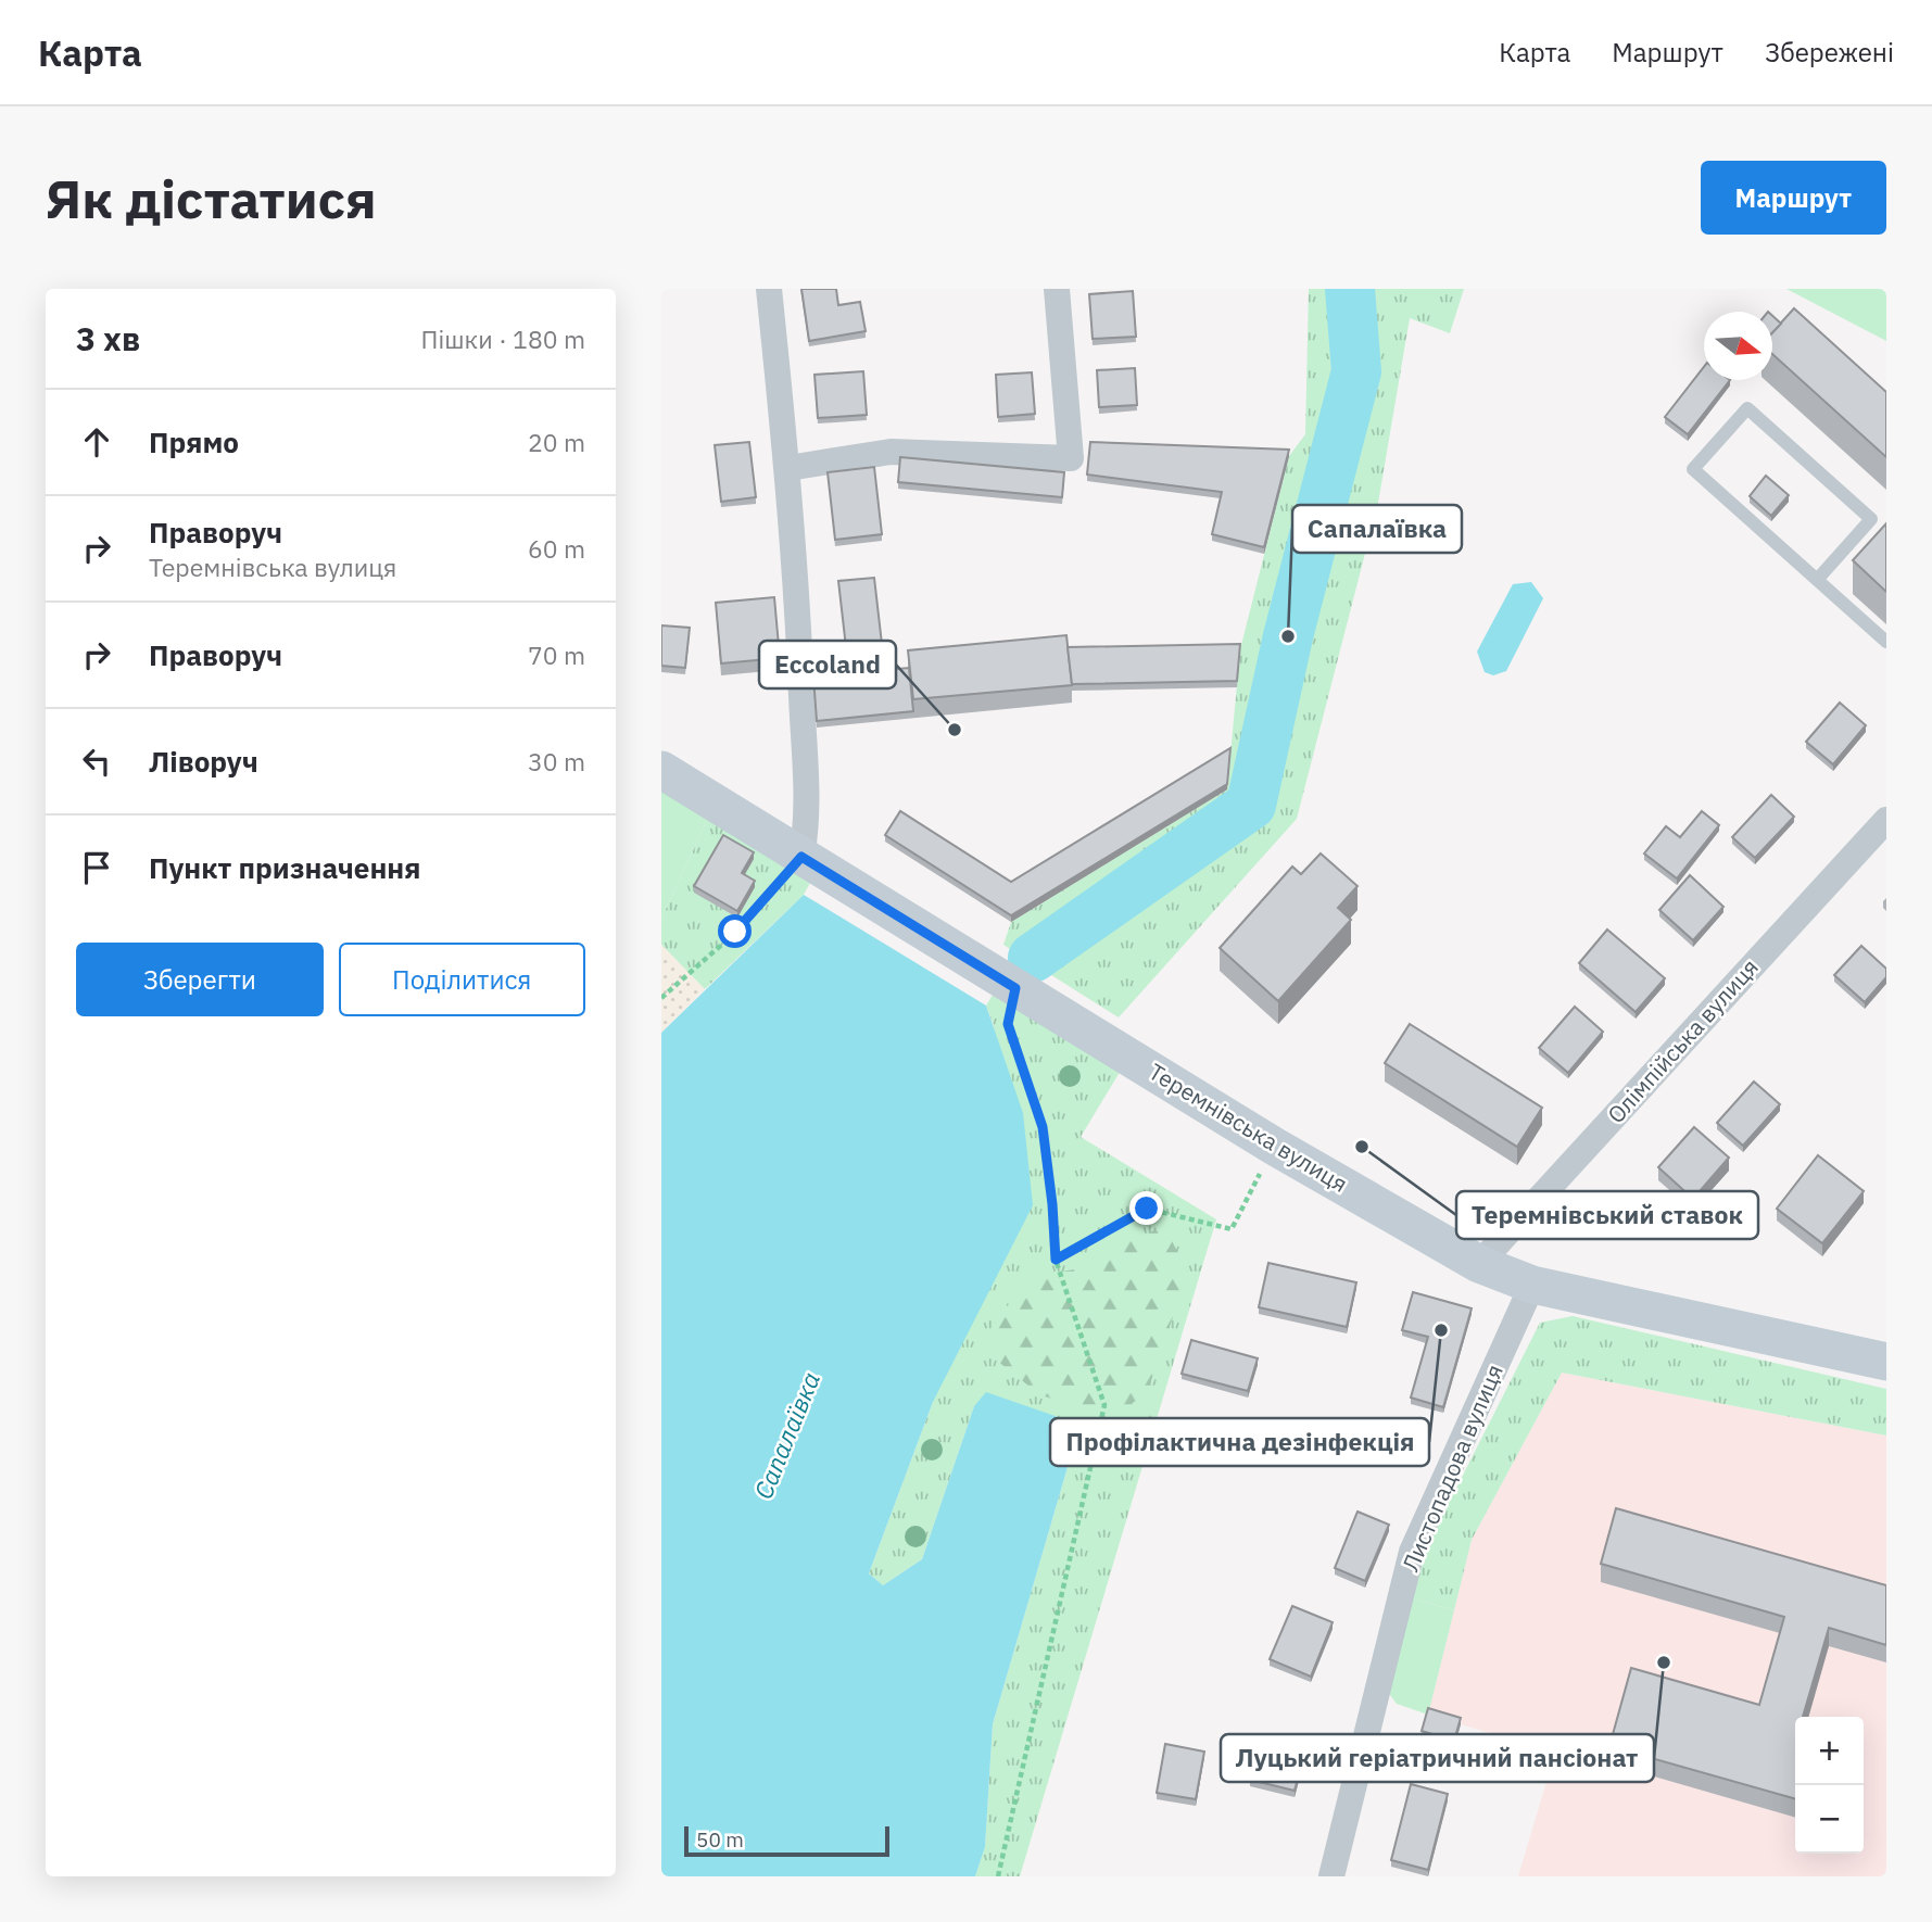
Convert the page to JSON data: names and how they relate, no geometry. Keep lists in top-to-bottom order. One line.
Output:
{"streets":{"street":["Олімпійська вулиця","Теремнівська вулиця","Листопадова вулиця"]},"crossings":[["Олімпійська вулиця","Теремнівська вулиця"],["Теремнівська вулиця","Листопадова вулиця"]],"water":["Сапалаївка"],"places":["Сапалаївка","Eccoland","Теремнівський ставок","Профілактична дезінфекція","Луцький геріатричний пансіонат"],"scale_bar":"50 m","north":"right","page":{"header":"Карта","nav":["Карта","Маршрут","Збережені"],"buttons":["Маршрут",["Зберегти","Поділитися"]],"title":"Як дістатися","heading":["3 хв","Пішки · 180 m"],"list":[["Прямо","20 m"],["Праворуч","Теремнівська вулиця","60 m"],["Праворуч","70 m"],["Ліворуч","30 m"],"Пункт призначення"],"map_buttons":["+","−"],"scale":"50 m"}}
